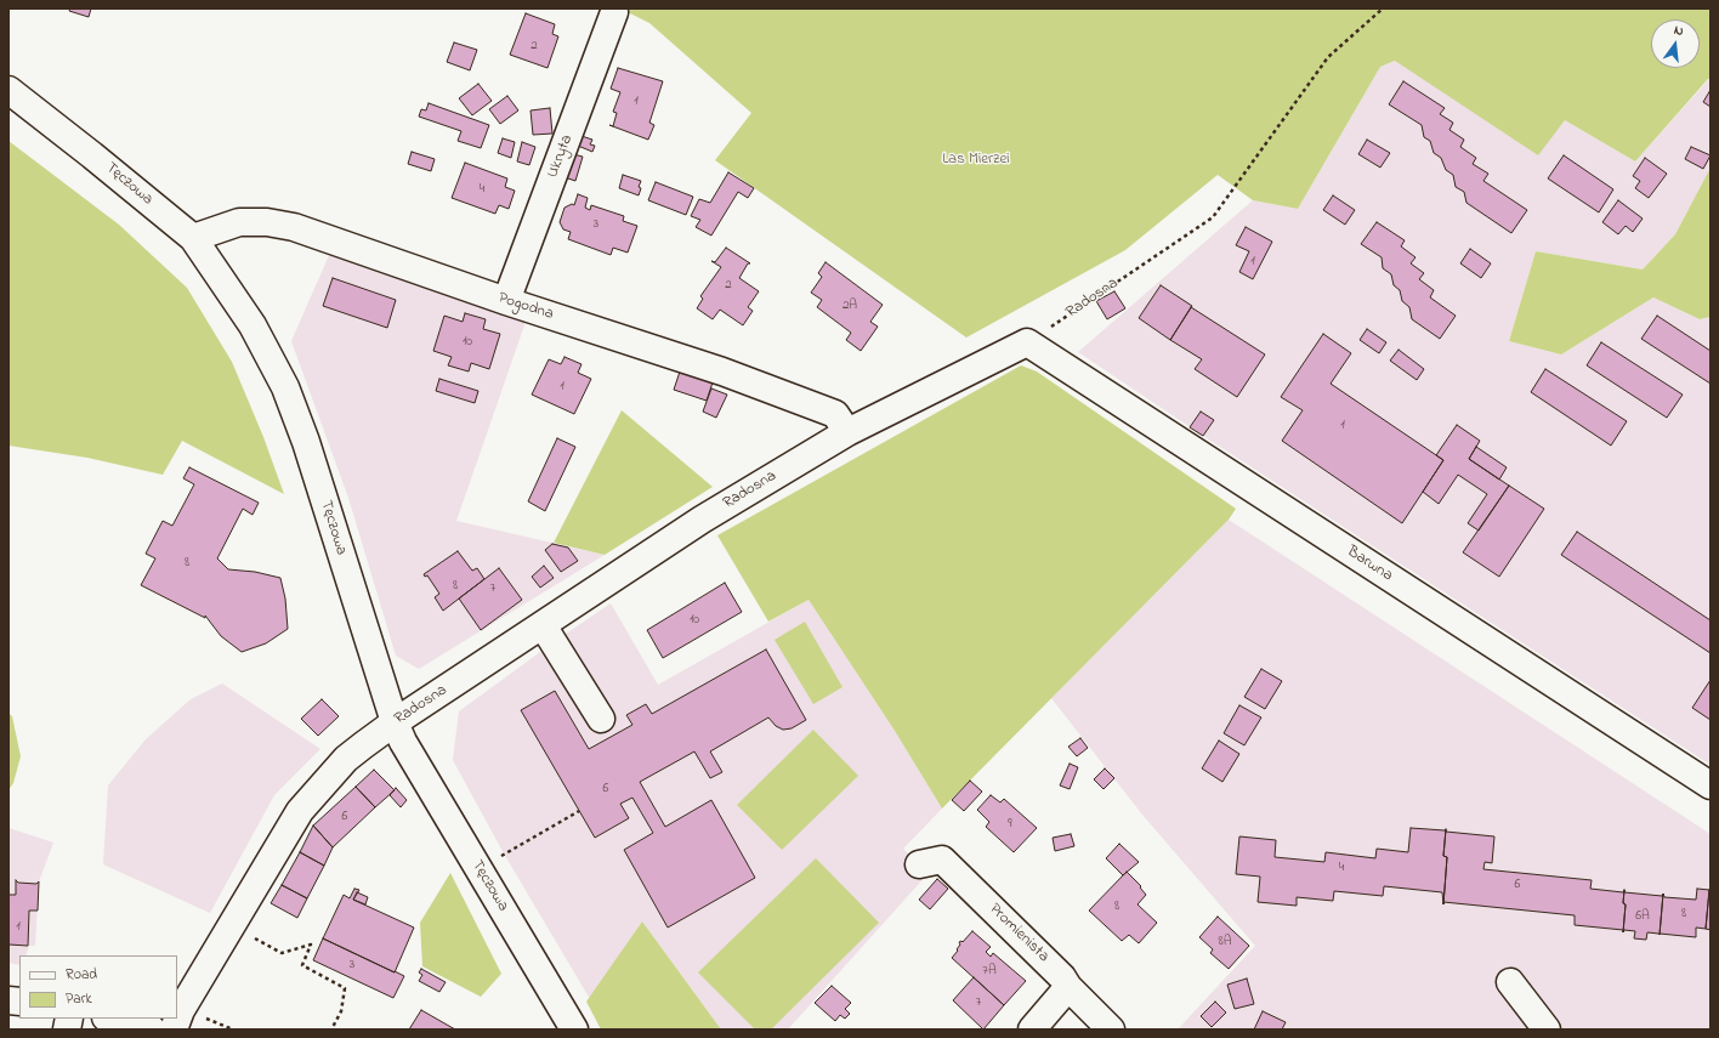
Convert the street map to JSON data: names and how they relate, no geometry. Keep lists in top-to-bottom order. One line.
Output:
{"streets":{"street":["Ukryta","Tęczowa","Radosna","Pogodna","Barwna","Promienista"]},"crossings":[["Ukryta","Pogodna"],["Tęczowa","Radosna"],["Tęczowa","Pogodna"],["Radosna","Pogodna"],["Radosna","Barwna"]],"parks":["Las Mierzei"],"house_numbers":["2","1","4","3","1","2","2A","10","1","1","8","8","7","10","6","6","9","4","6","8","8","6A","1","8A","3","7A","7"],"legend":["Road","Park"],"north":"top"}
